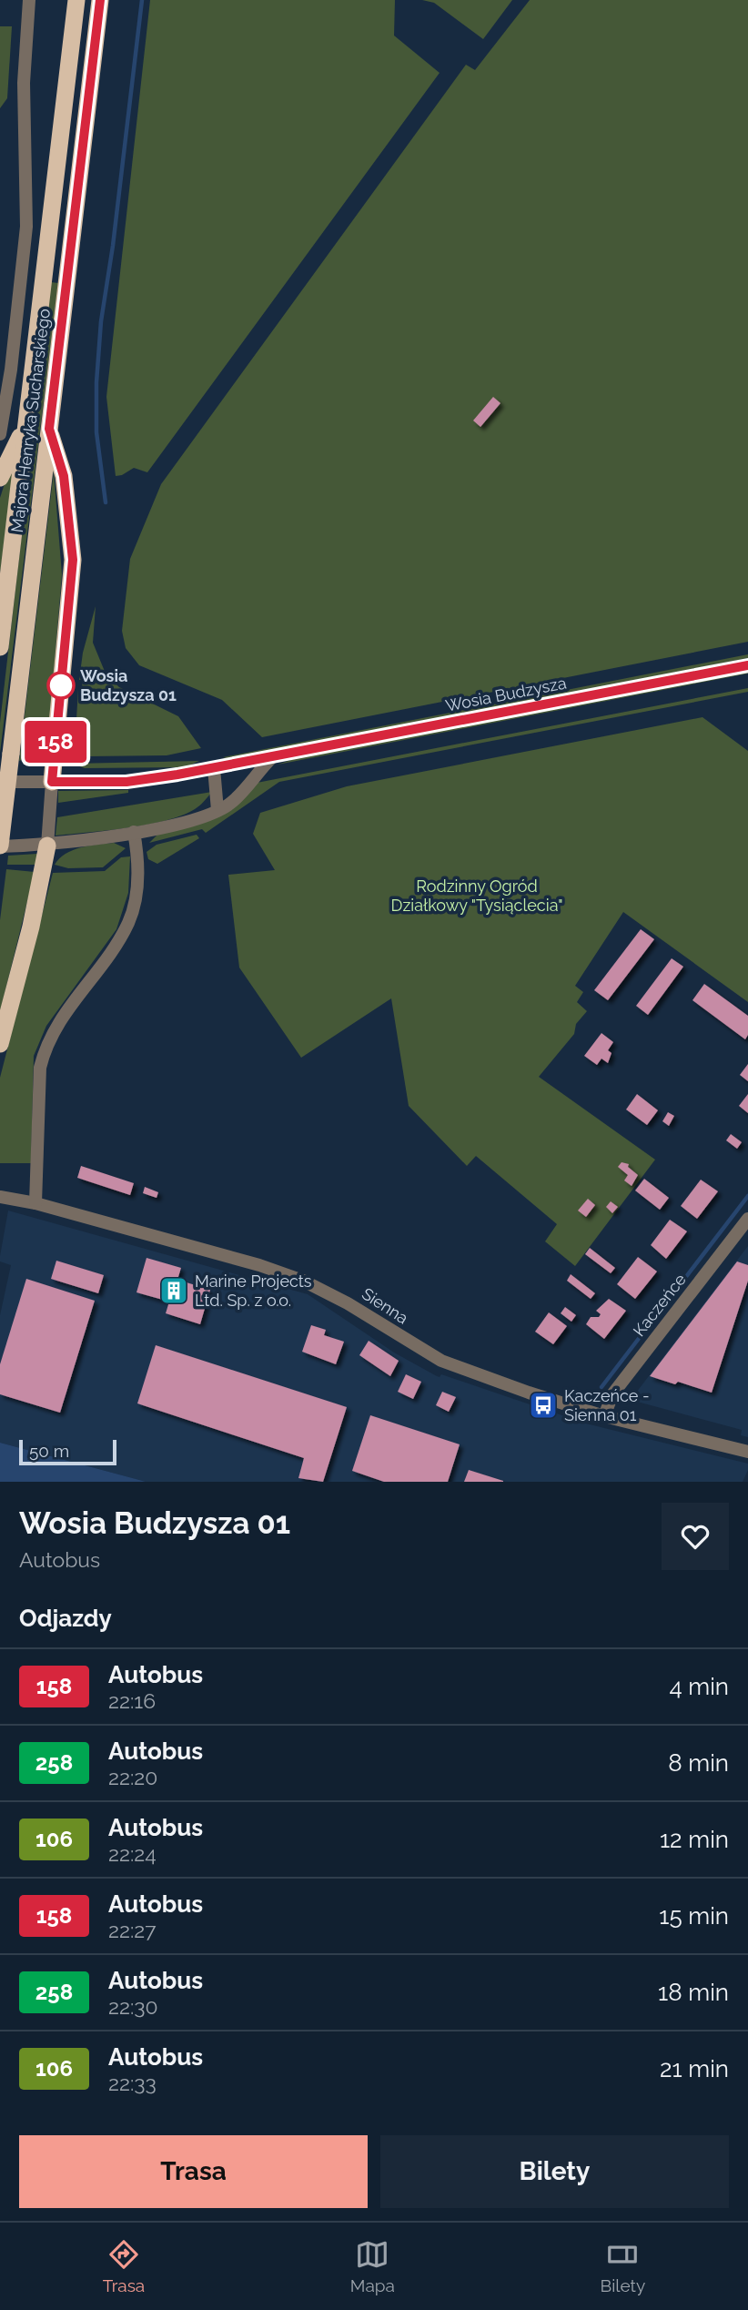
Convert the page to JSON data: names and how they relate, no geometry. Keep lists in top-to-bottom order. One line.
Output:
{"streets":{"highway":["Majora Henryka Sucharskiego"],"street":["Wosia Budzysza","Kaczeńce","Sienna"]},"crossings":[["Kaczeńce","Sienna"]],"parks":["Rodzinny Ogród Działkowy \"Tysiąclecia\""],"places":{"other":["Wosia Budzysza 01"],"building":["Marine Projects Ltd. Sp. z o.o."],"bus stop":["Kaczeńce - Sienna 01"]},"lines":["bus line 158"],"scale_bar":"50 m","page":{"on_map":"158","scale":"50 m","heading":[["Wosia Budzysza 01","Autobus"],"Odjazdy"],"list":[{"mark":"158","name":"Autobus","note":"22:16","value":"4 min"},{"mark":"258","name":"Autobus","note":"22:20","value":"8 min"},{"mark":"106","name":"Autobus","note":"22:24","value":"12 min"},{"mark":"158","name":"Autobus","note":"22:27","value":"15 min"},{"mark":"258","name":"Autobus","note":"22:30","value":"18 min"},{"mark":"106","name":"Autobus","note":"22:33","value":"21 min"}],"buttons":["Trasa","Bilety"],"tabs":["Trasa","Mapa","Bilety"]}}
